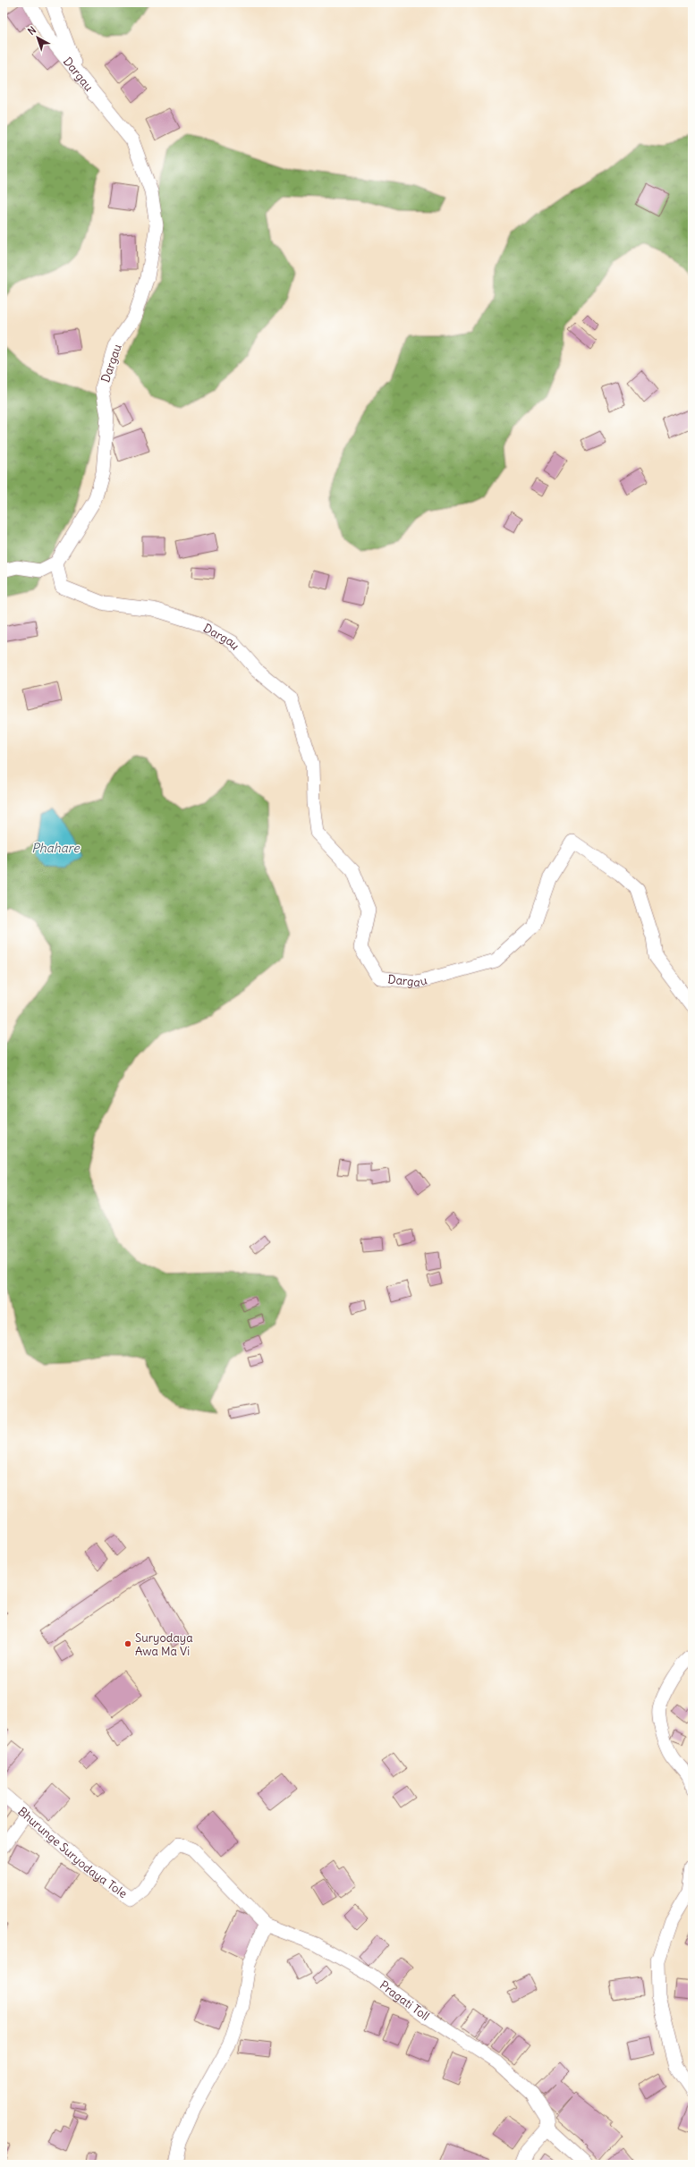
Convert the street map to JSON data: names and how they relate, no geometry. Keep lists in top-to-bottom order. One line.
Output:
{"streets":{"street":["Dargau","Bhurunge Suryodaya Tole","Pragati Toll"]},"crossings":[["Bhurunge Suryodaya Tole","Pragati Toll"]],"water":["Phahare"],"places":["Suryodaya Awa Ma Vi"],"north":"top left"}
